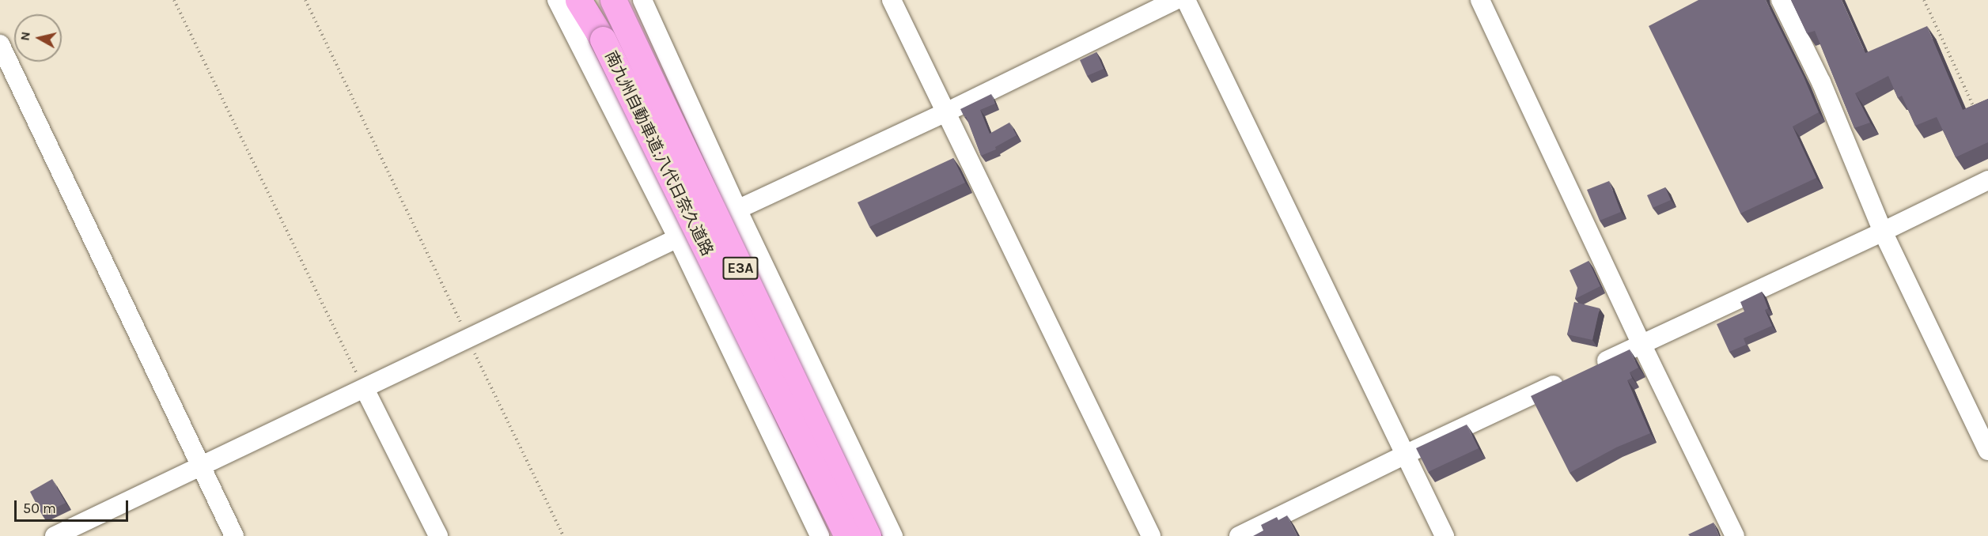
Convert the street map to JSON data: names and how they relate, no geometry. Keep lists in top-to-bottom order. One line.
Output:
{"streets":{"highway":["南九州自動車道;八代日奈久道路","E3A"]},"scale_bar":"50 m","north":"left"}
